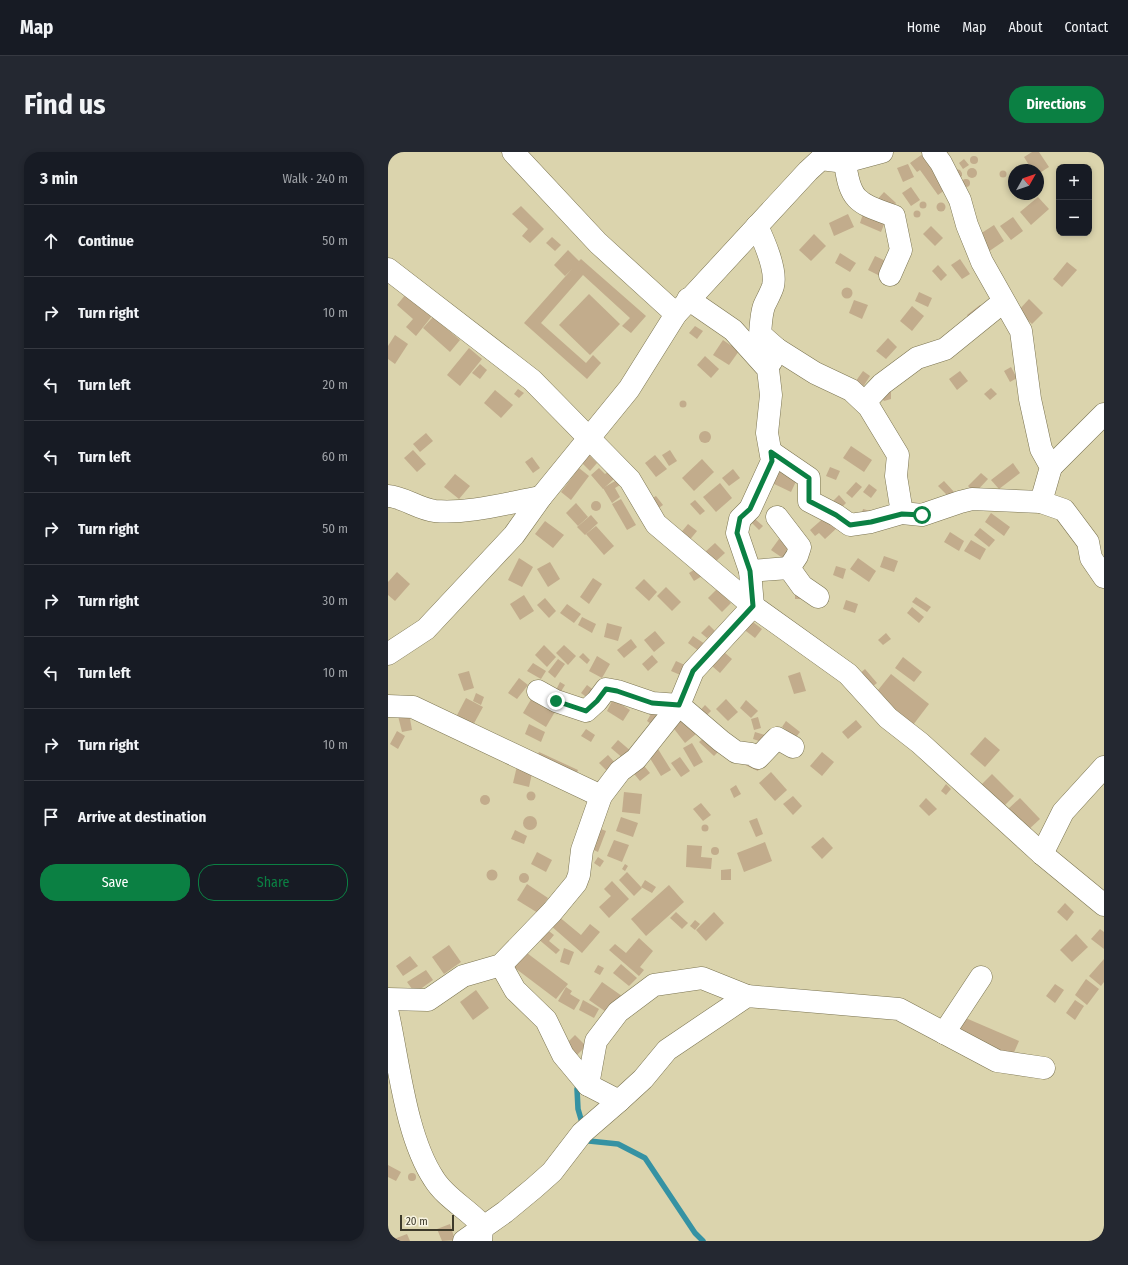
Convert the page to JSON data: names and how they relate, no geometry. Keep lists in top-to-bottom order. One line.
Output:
{"scale_bar":"20 m","north":"top right","page":{"header":"Map","nav":["Home","Map","About","Contact"],"buttons":["Directions",["Save","Share"]],"title":"Find us","heading":["3 min","Walk · 240 m"],"map_buttons":["+","−"],"list":[["Continue","50 m"],["Turn right","10 m"],["Turn left","20 m"],["Turn left","60 m"],["Turn right","50 m"],["Turn right","30 m"],["Turn left","10 m"],["Turn right","10 m"],"Arrive at destination"],"scale":"20 m"}}
